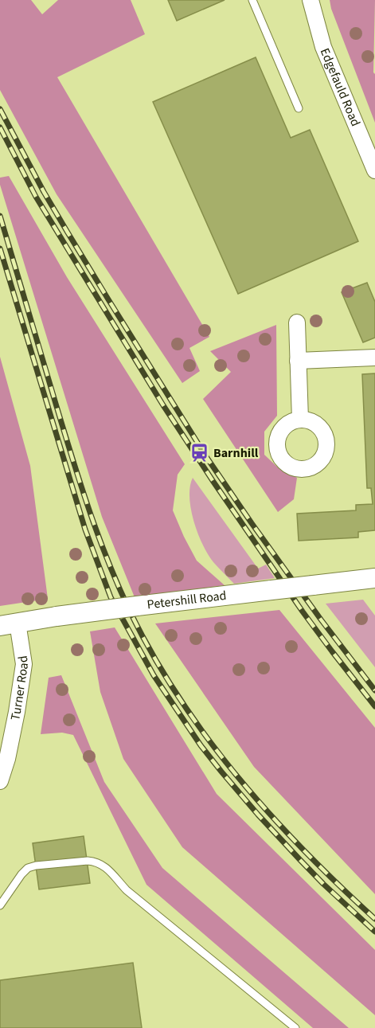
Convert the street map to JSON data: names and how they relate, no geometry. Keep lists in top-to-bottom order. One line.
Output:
{"streets":{"street":["Edgefauld Road","Petershill Road","Turner Road"]},"crossings":[["Petershill Road","Turner Road"]],"places":{"station":["Barnhill"]}}
